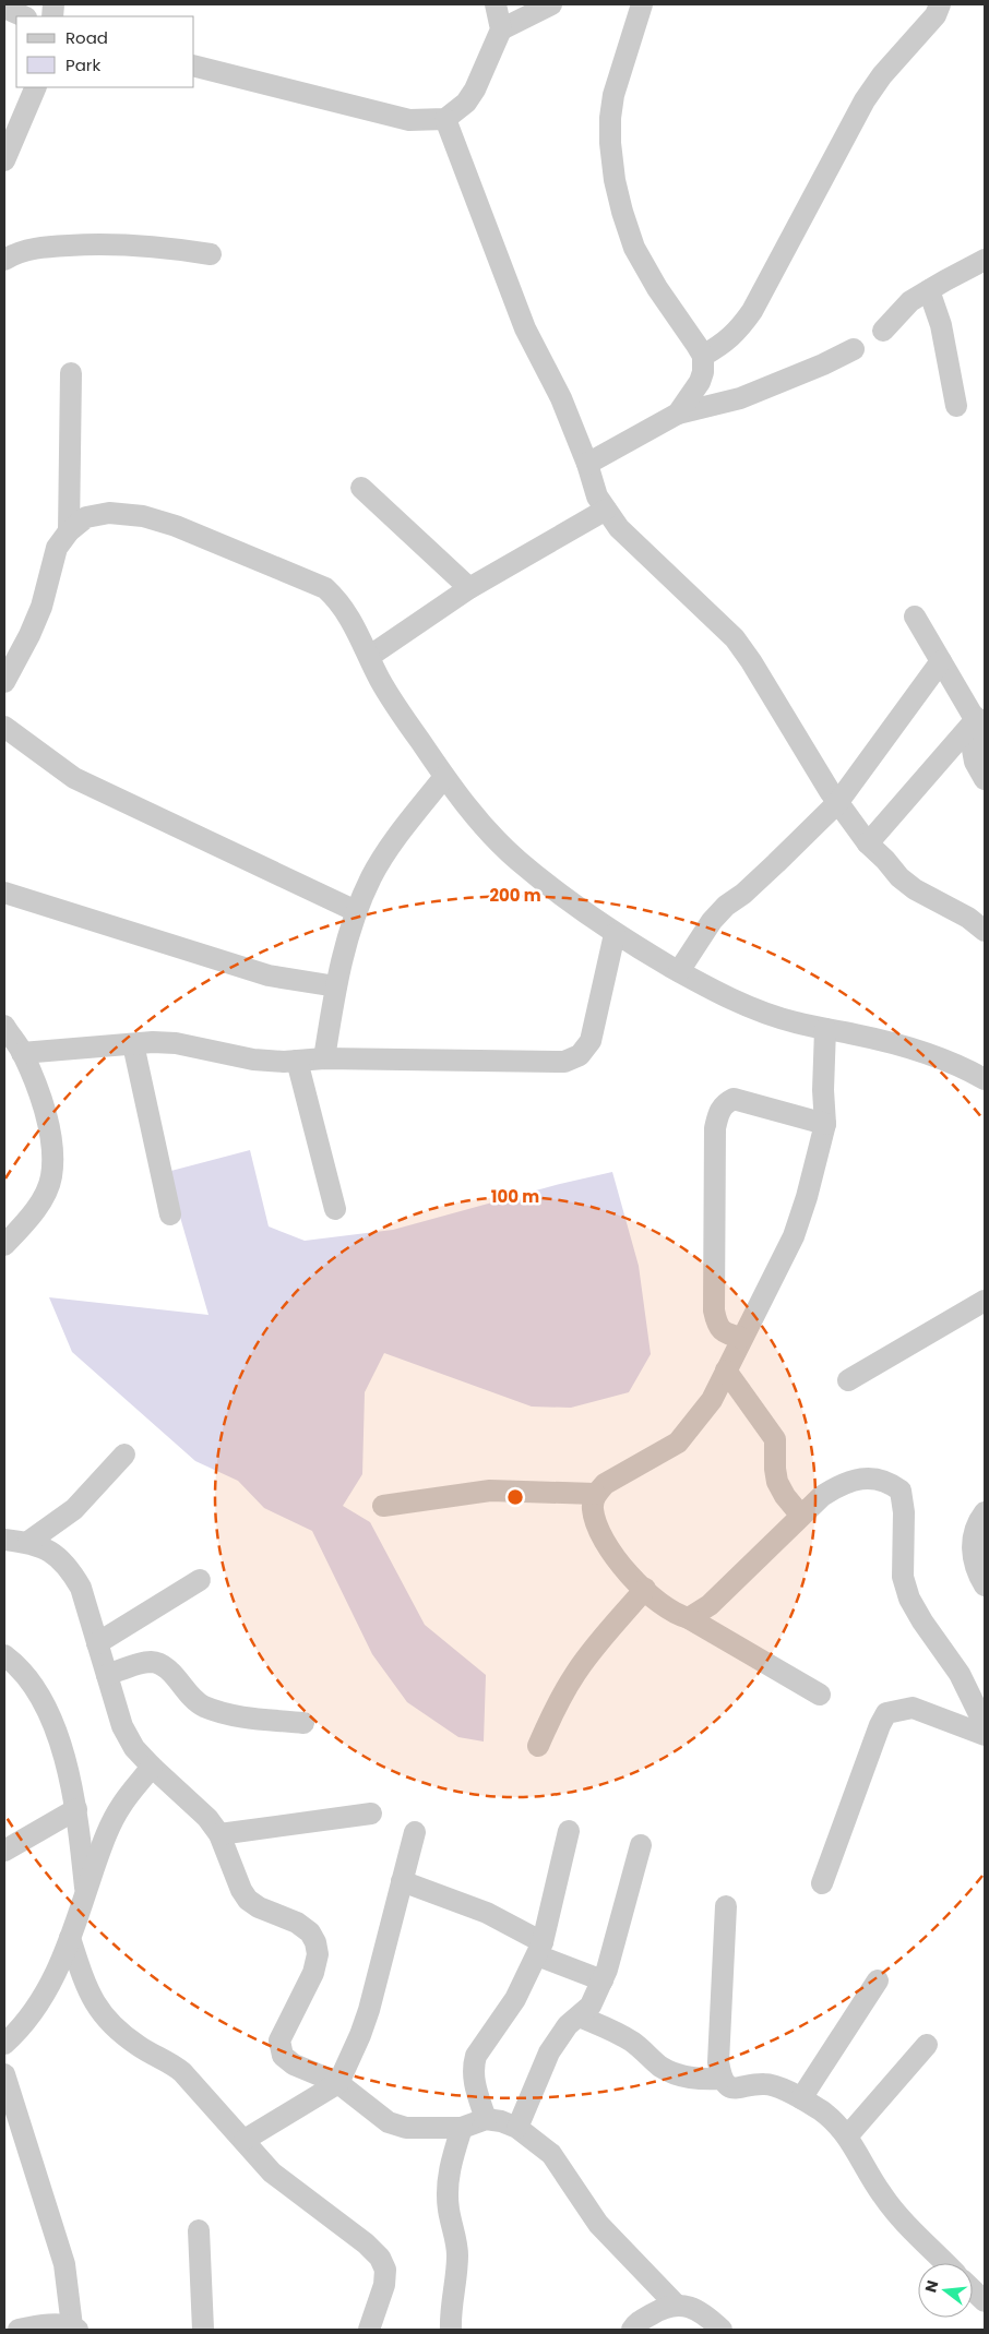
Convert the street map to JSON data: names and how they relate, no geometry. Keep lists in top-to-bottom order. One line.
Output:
{"legend":["Road","Park"],"north":"left","rings":["200 m","100 m"]}
